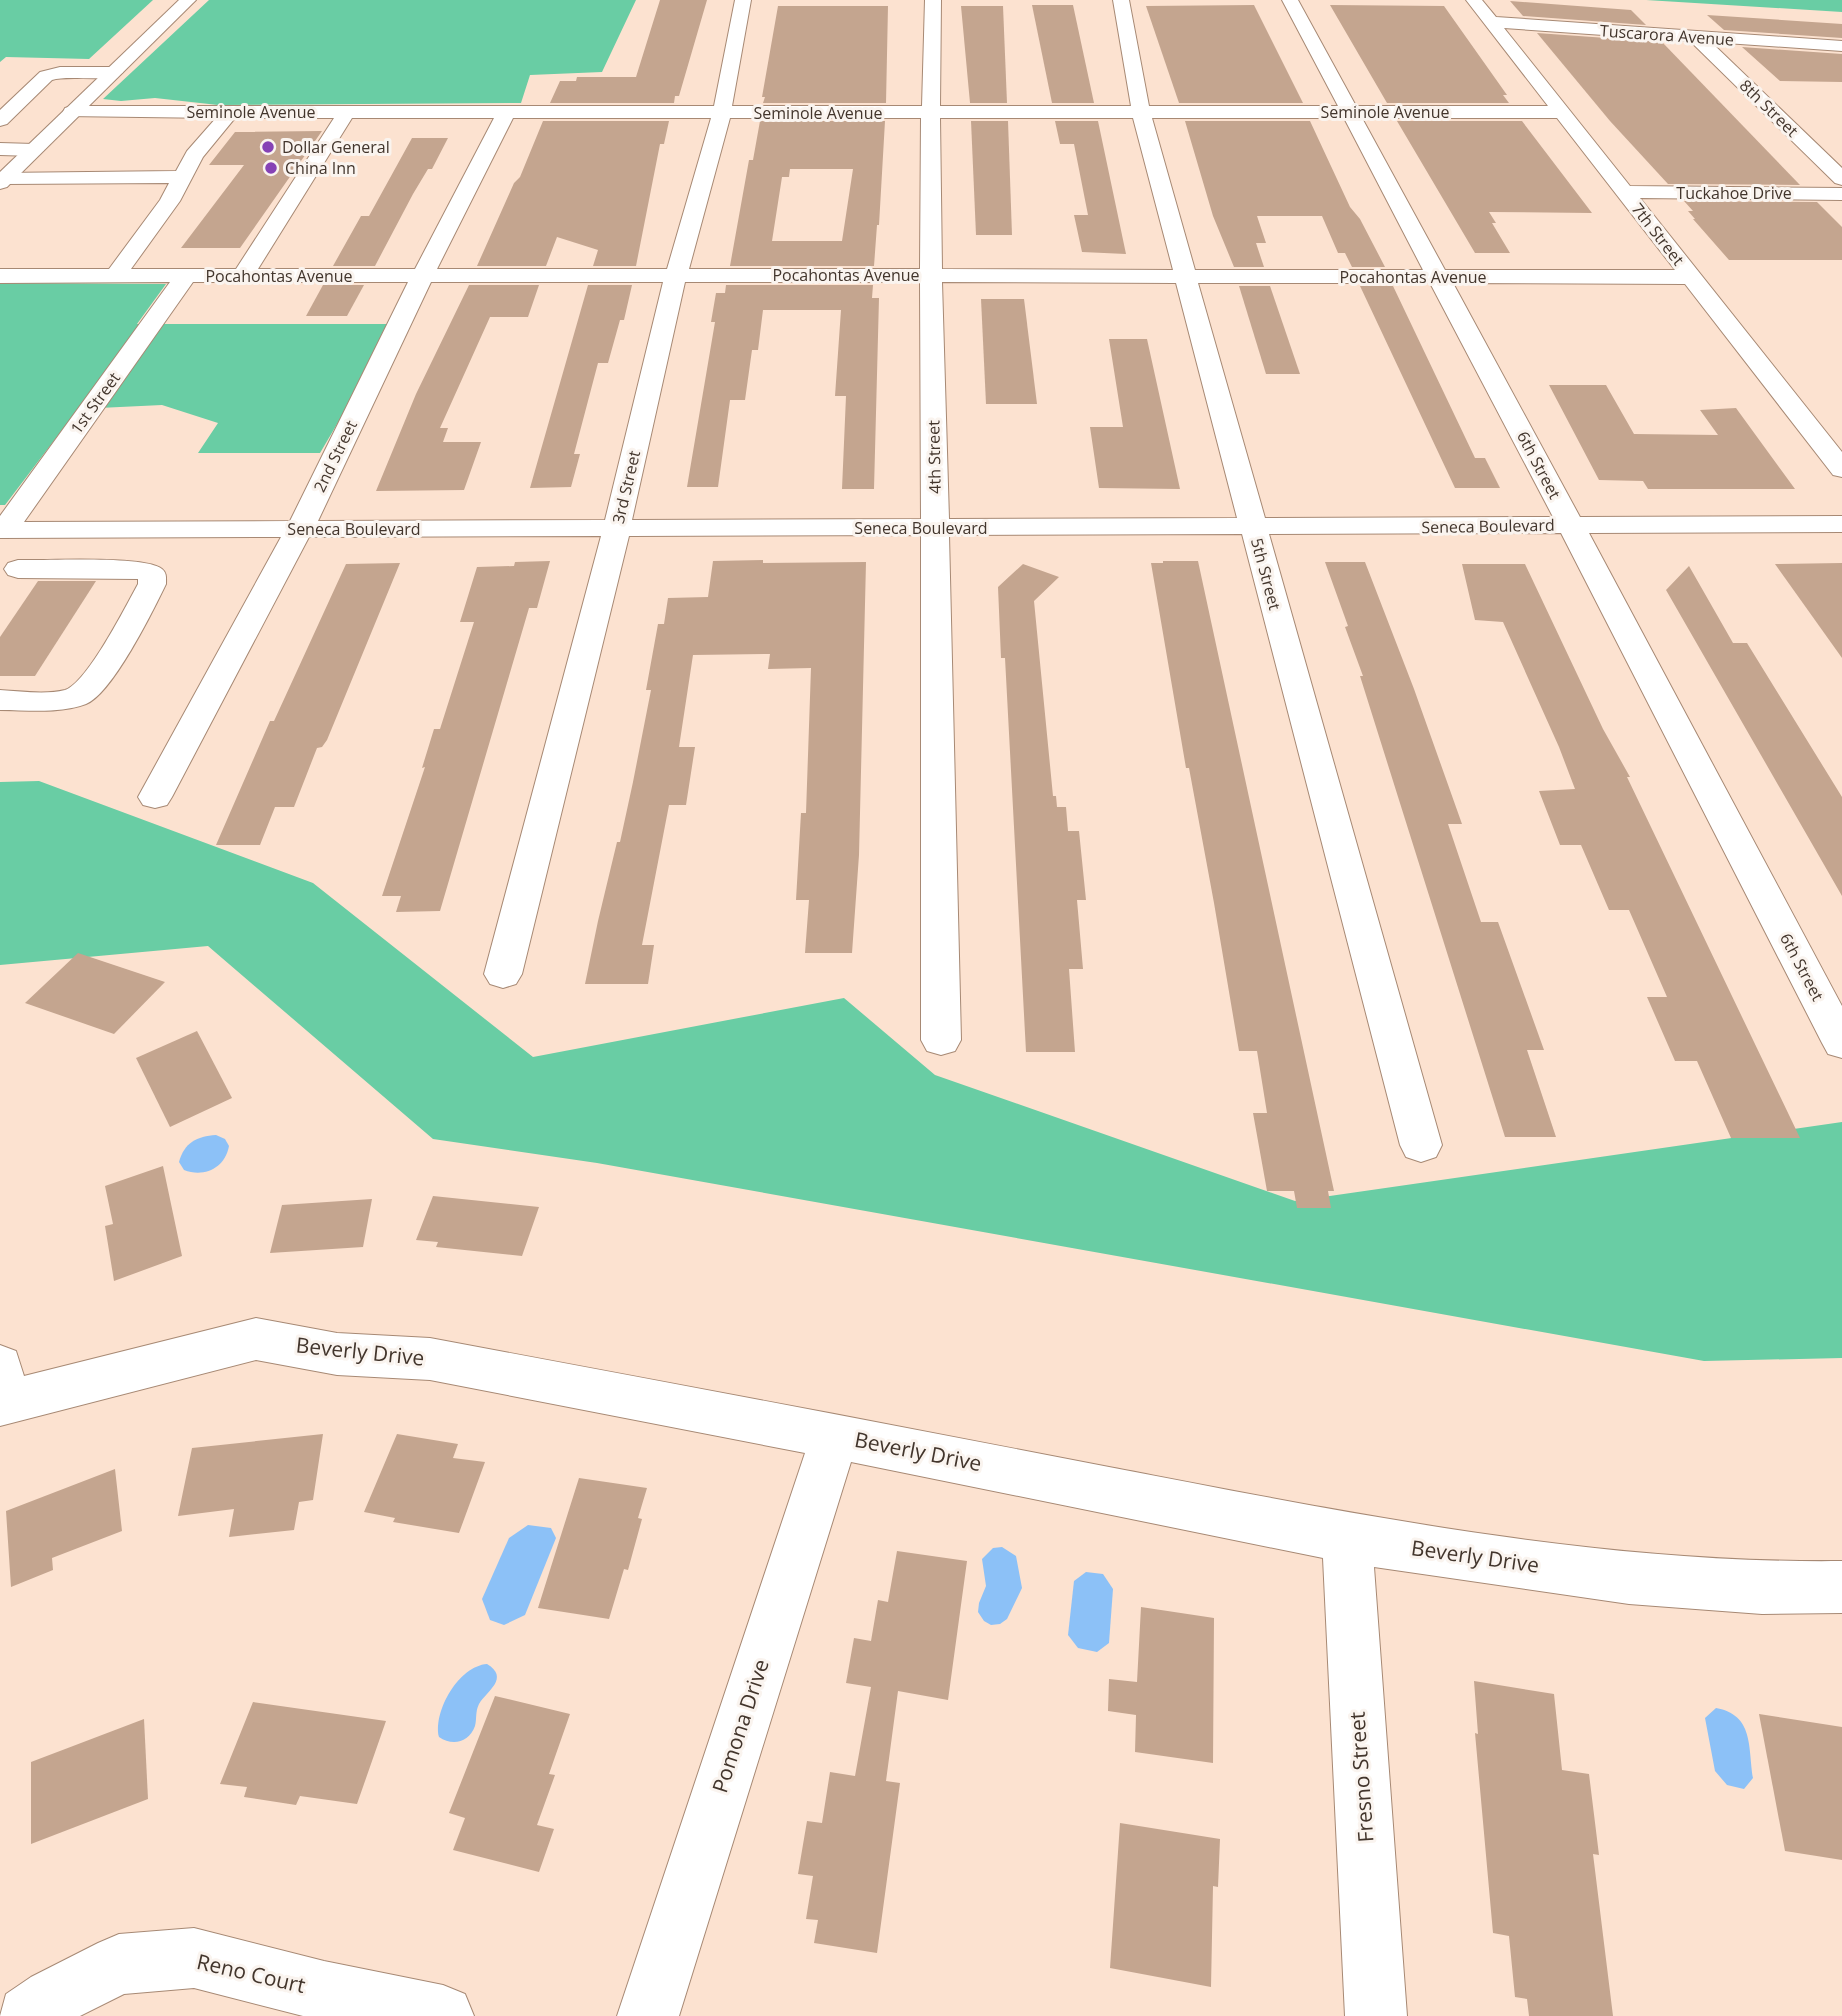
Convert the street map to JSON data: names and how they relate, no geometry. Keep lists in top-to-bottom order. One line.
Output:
{"streets":{"main road":["Tuscarora Avenue","8th Street","Seminole Avenue","Tuckahoe Drive","7th Street","Pocahontas Avenue","1st Street","2nd Street","4th Street","6th Street","3rd Street","Seneca Boulevard","5th Street","Beverly Drive","Pomona Drive","Fresno Street","Reno Court"]},"crossings":[["Tuscarora Avenue","8th Street"],["Tuscarora Avenue","7th Street"],["Seminole Avenue","7th Street"],["Seminole Avenue","2nd Street"],["Seminole Avenue","4th Street"],["Seminole Avenue","6th Street"],["Seminole Avenue","3rd Street"],["Seminole Avenue","5th Street"],["Tuckahoe Drive","7th Street"],["7th Street","Pocahontas Avenue"],["Pocahontas Avenue","1st Street"],["Pocahontas Avenue","2nd Street"],["Pocahontas Avenue","4th Street"],["Pocahontas Avenue","6th Street"],["Pocahontas Avenue","3rd Street"],["Pocahontas Avenue","5th Street"],["1st Street","Seneca Boulevard"],["2nd Street","Seneca Boulevard"],["4th Street","Seneca Boulevard"],["6th Street","Seneca Boulevard"],["3rd Street","Seneca Boulevard"],["Seneca Boulevard","5th Street"],["Beverly Drive","Pomona Drive"],["Beverly Drive","Fresno Street"]],"places":["Dollar General","China Inn"]}
